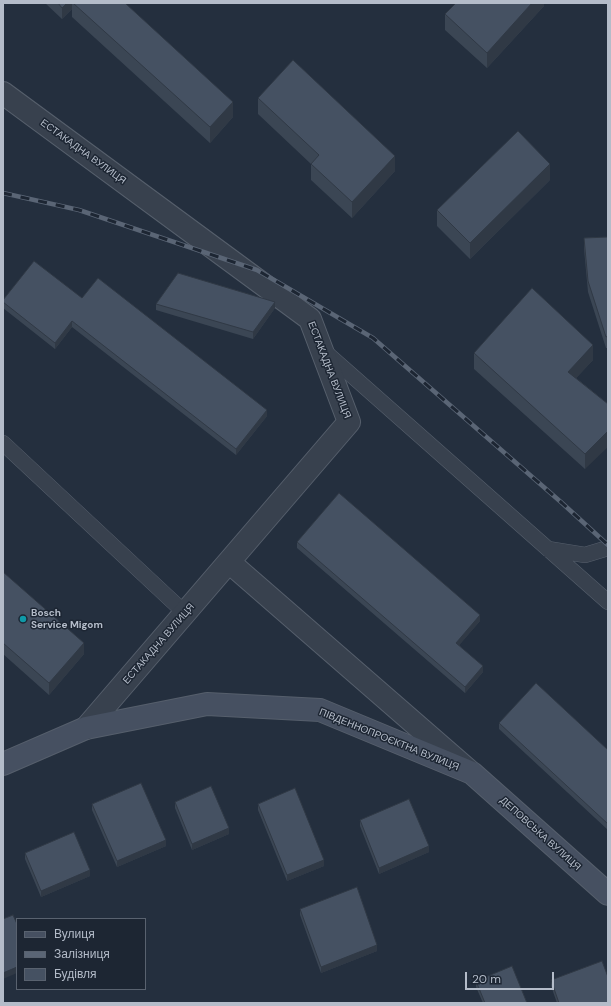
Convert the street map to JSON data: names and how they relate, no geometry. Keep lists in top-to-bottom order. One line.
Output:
{"streets":{"main road":["ПІВДЕННОПРОЄКТНА ВУЛИЦЯ","ДЕПОВСЬКА ВУЛИЦЯ"],"street":["ЕСТАКАДНА ВУЛИЦЯ"]},"crossings":[["ЕСТАКАДНА ВУЛИЦЯ","ПІВДЕННОПРОЄКТНА ВУЛИЦЯ"],["ПІВДЕННОПРОЄКТНА ВУЛИЦЯ","ДЕПОВСЬКА ВУЛИЦЯ"]],"places":["Bosch Service Migom"],"legend":["Вулиця","Залізниця","Будівля"],"scale_bar":"20 m"}
